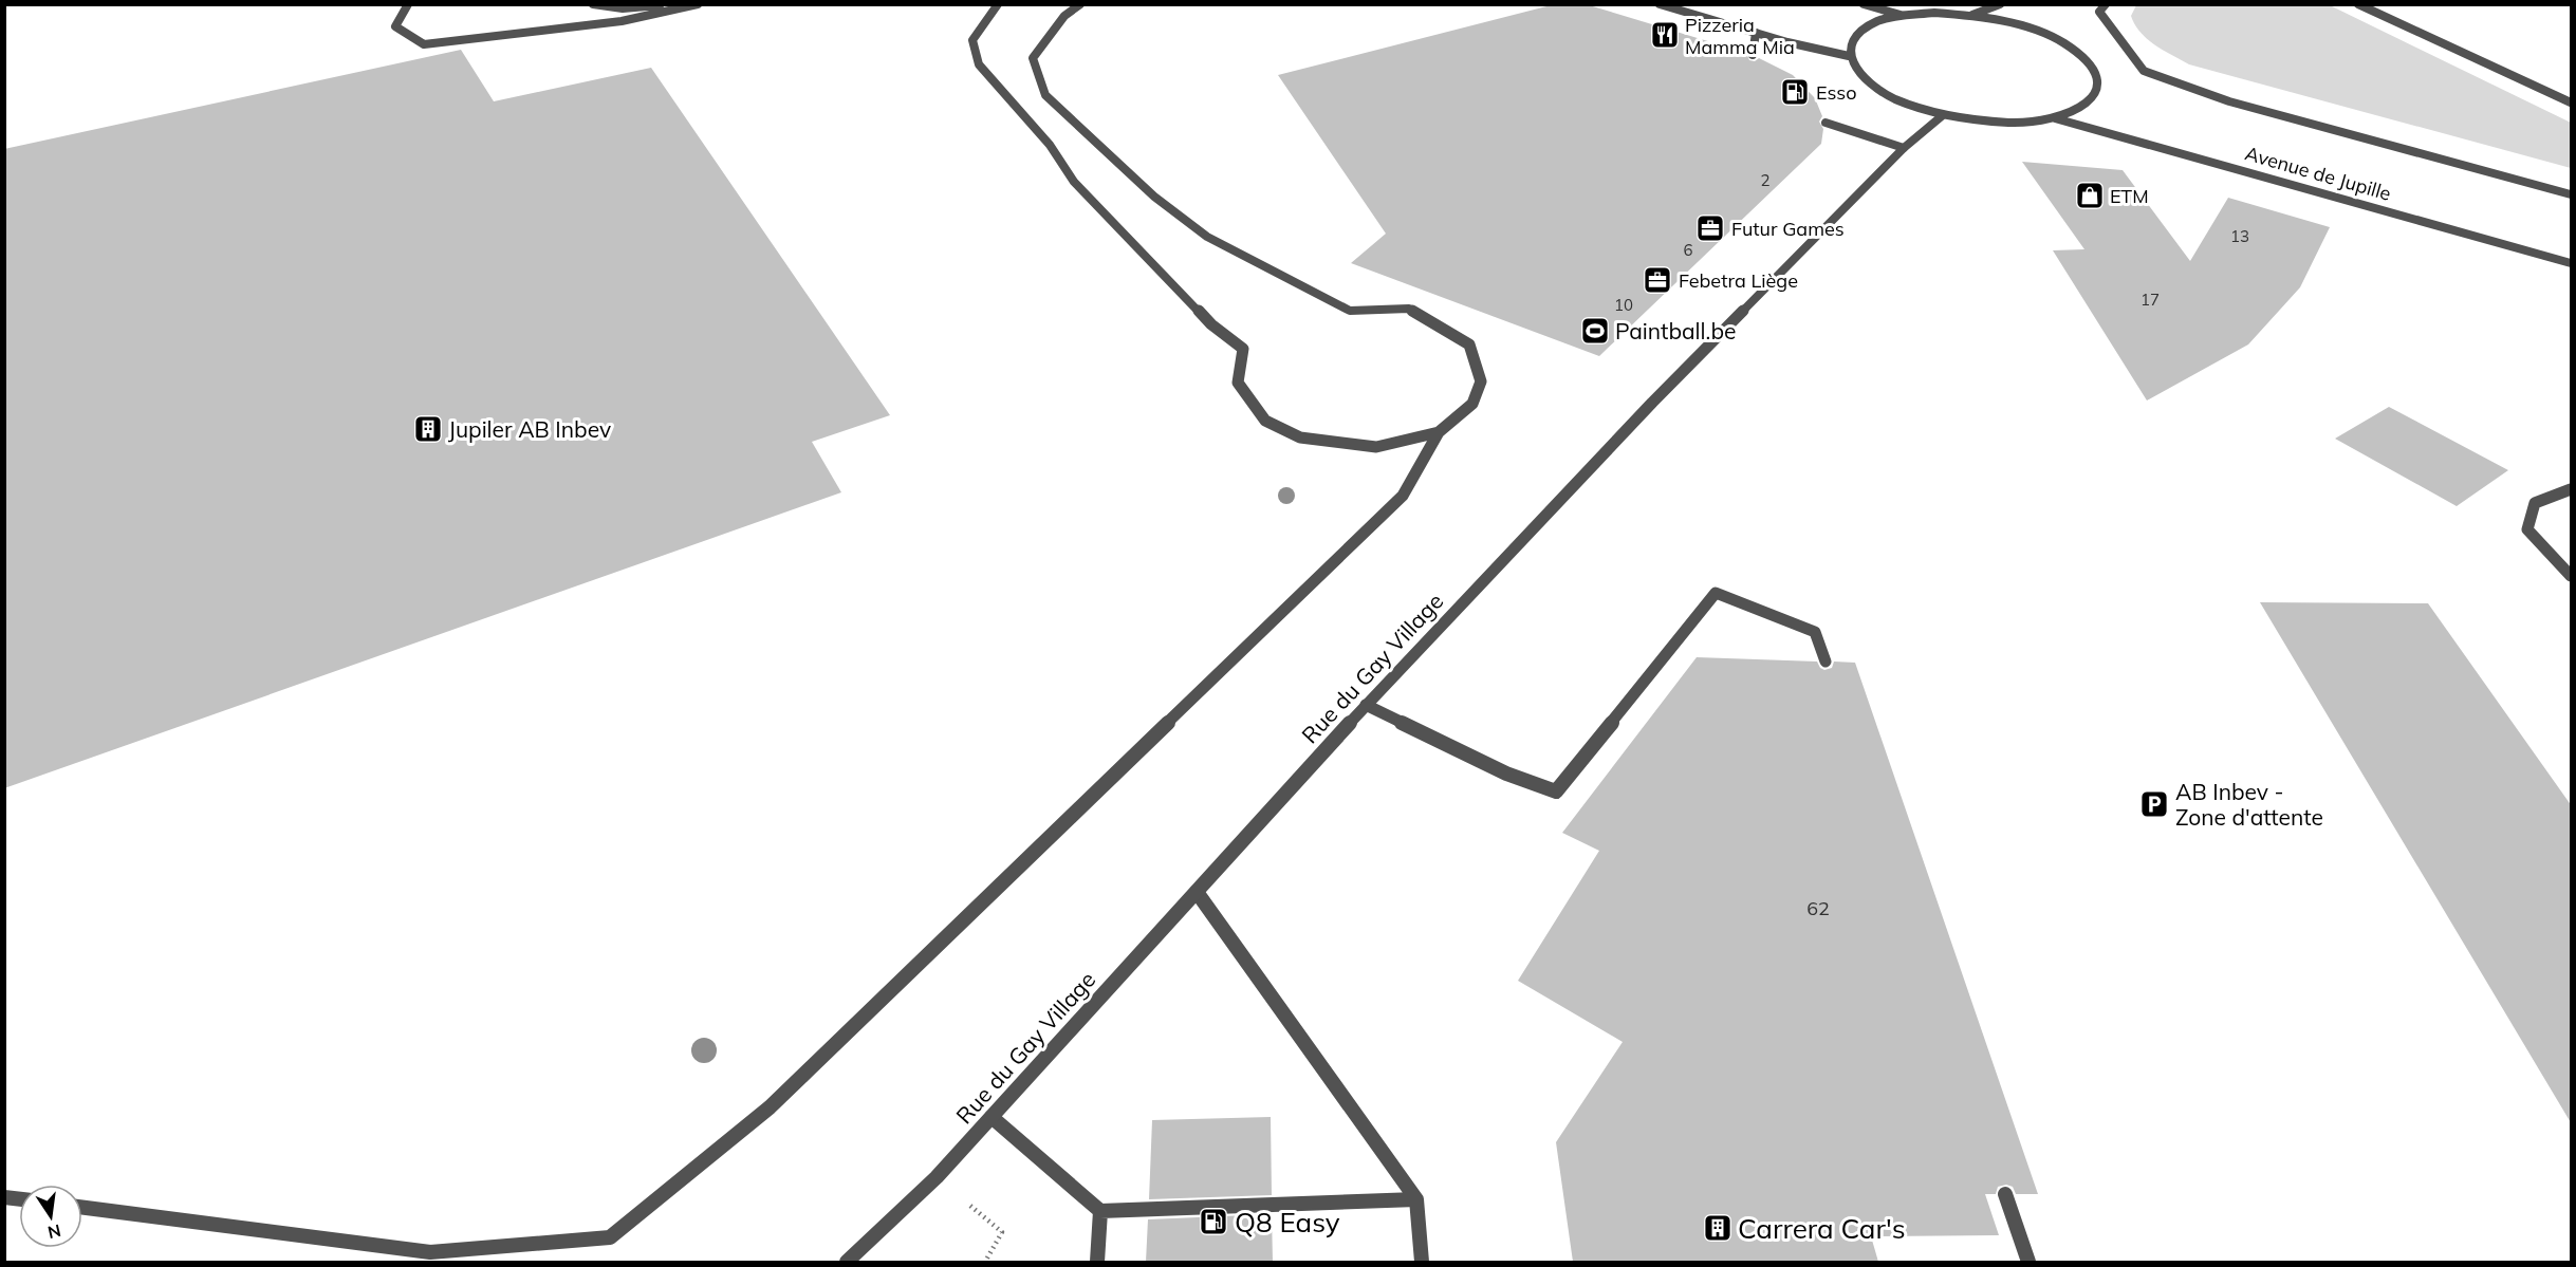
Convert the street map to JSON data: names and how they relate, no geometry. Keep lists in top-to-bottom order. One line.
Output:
{"streets":{"street":["Avenue de Jupille","Rue du Gay Village"]},"places":{"restaurant":["Pizzeria Mamma Mia"],"fuel station":["Esso","Q8 Easy"],"shop":["ETM"],"office":["Futur Games","Febetra Liège"],"sports":["Paintball.be"],"building":["Jupiler AB Inbev","Carrera Car's"],"parking":["AB Inbev - Zone d'attente"]},"house_numbers":["2","13","6","17","10","62"],"north":"bottom"}
